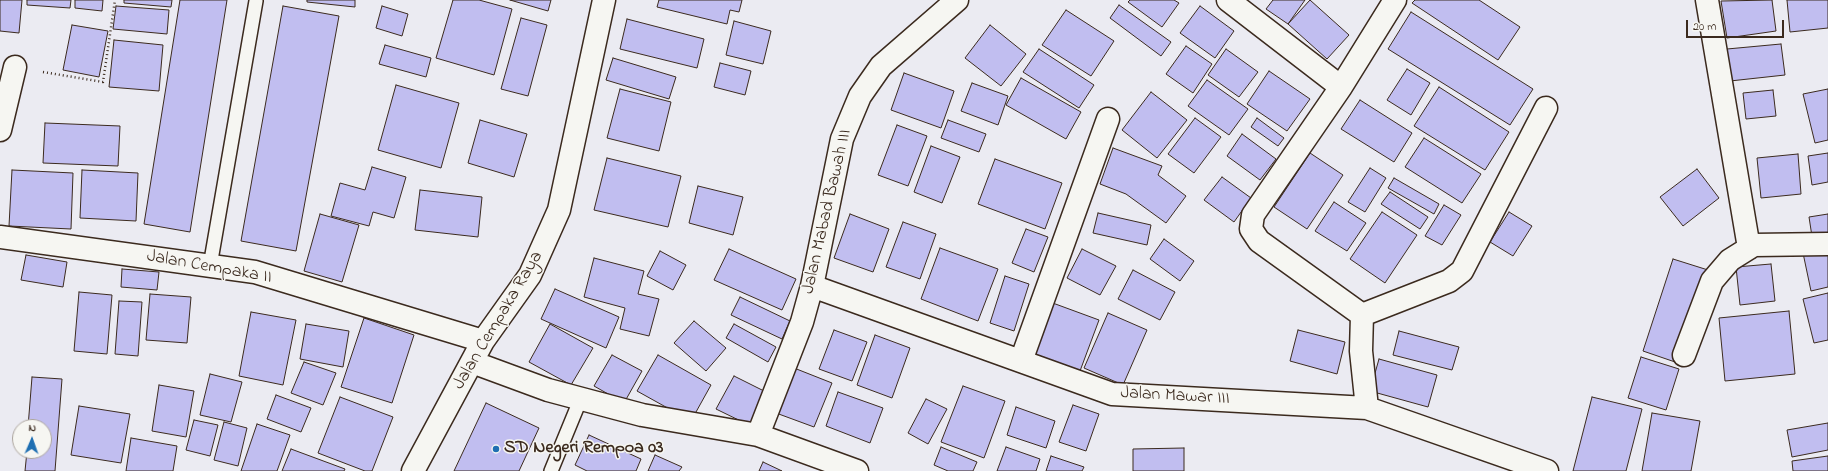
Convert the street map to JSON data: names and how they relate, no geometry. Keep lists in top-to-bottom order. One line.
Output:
{"streets":{"street":["Jalan Mabad Bawah III","Jalan Cempaka II","Jalan Cempaka Raya","Jalan Mawar III"]},"crossings":[["Jalan Mabad Bawah III","Jalan Mawar III"],["Jalan Cempaka II","Jalan Cempaka Raya"]],"places":["SD Negeri Rempoa 03"],"scale_bar":"20 m","north":"top"}
